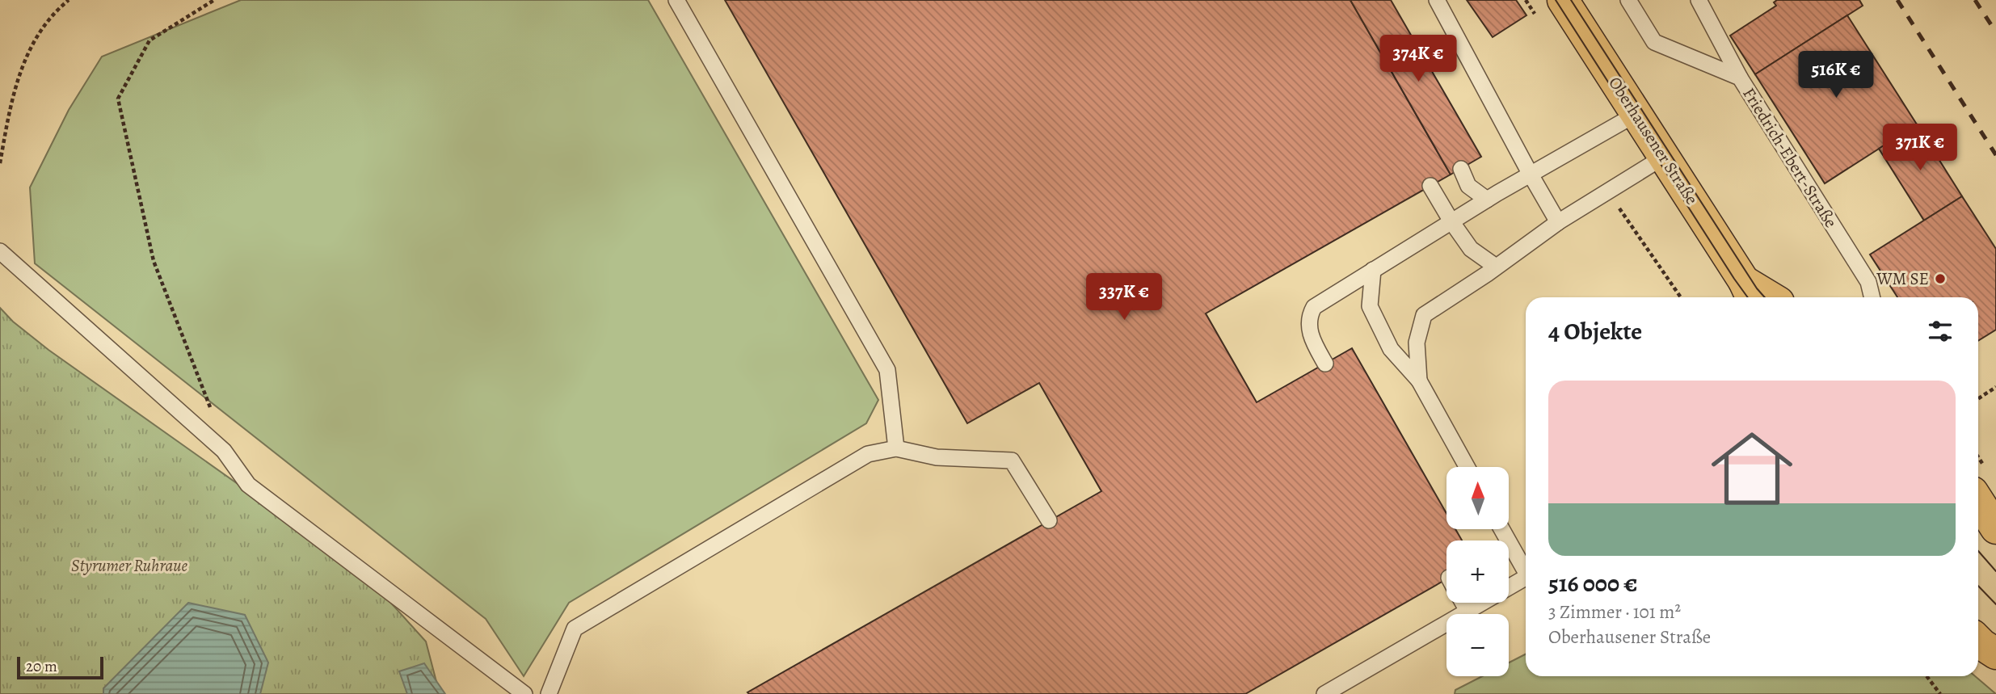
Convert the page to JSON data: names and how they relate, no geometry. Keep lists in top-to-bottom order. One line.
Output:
{"streets":{"main road":["Oberhausener Straße"],"lane":["Friedrich-Ebert-Straße"]},"parks":["Styrumer Ruhraue"],"places":["WM SE"],"scale_bar":"20 m","north":"top","page":{"price":["374K €","516K €","371K €","337K €"],"heading":"4 Objekte","list":[{"name":"516 000 €","note":"3 Zimmer · 101 m² · Oberhausener Straße"}],"map_buttons":["+","−"],"scale":"20 m"}}
